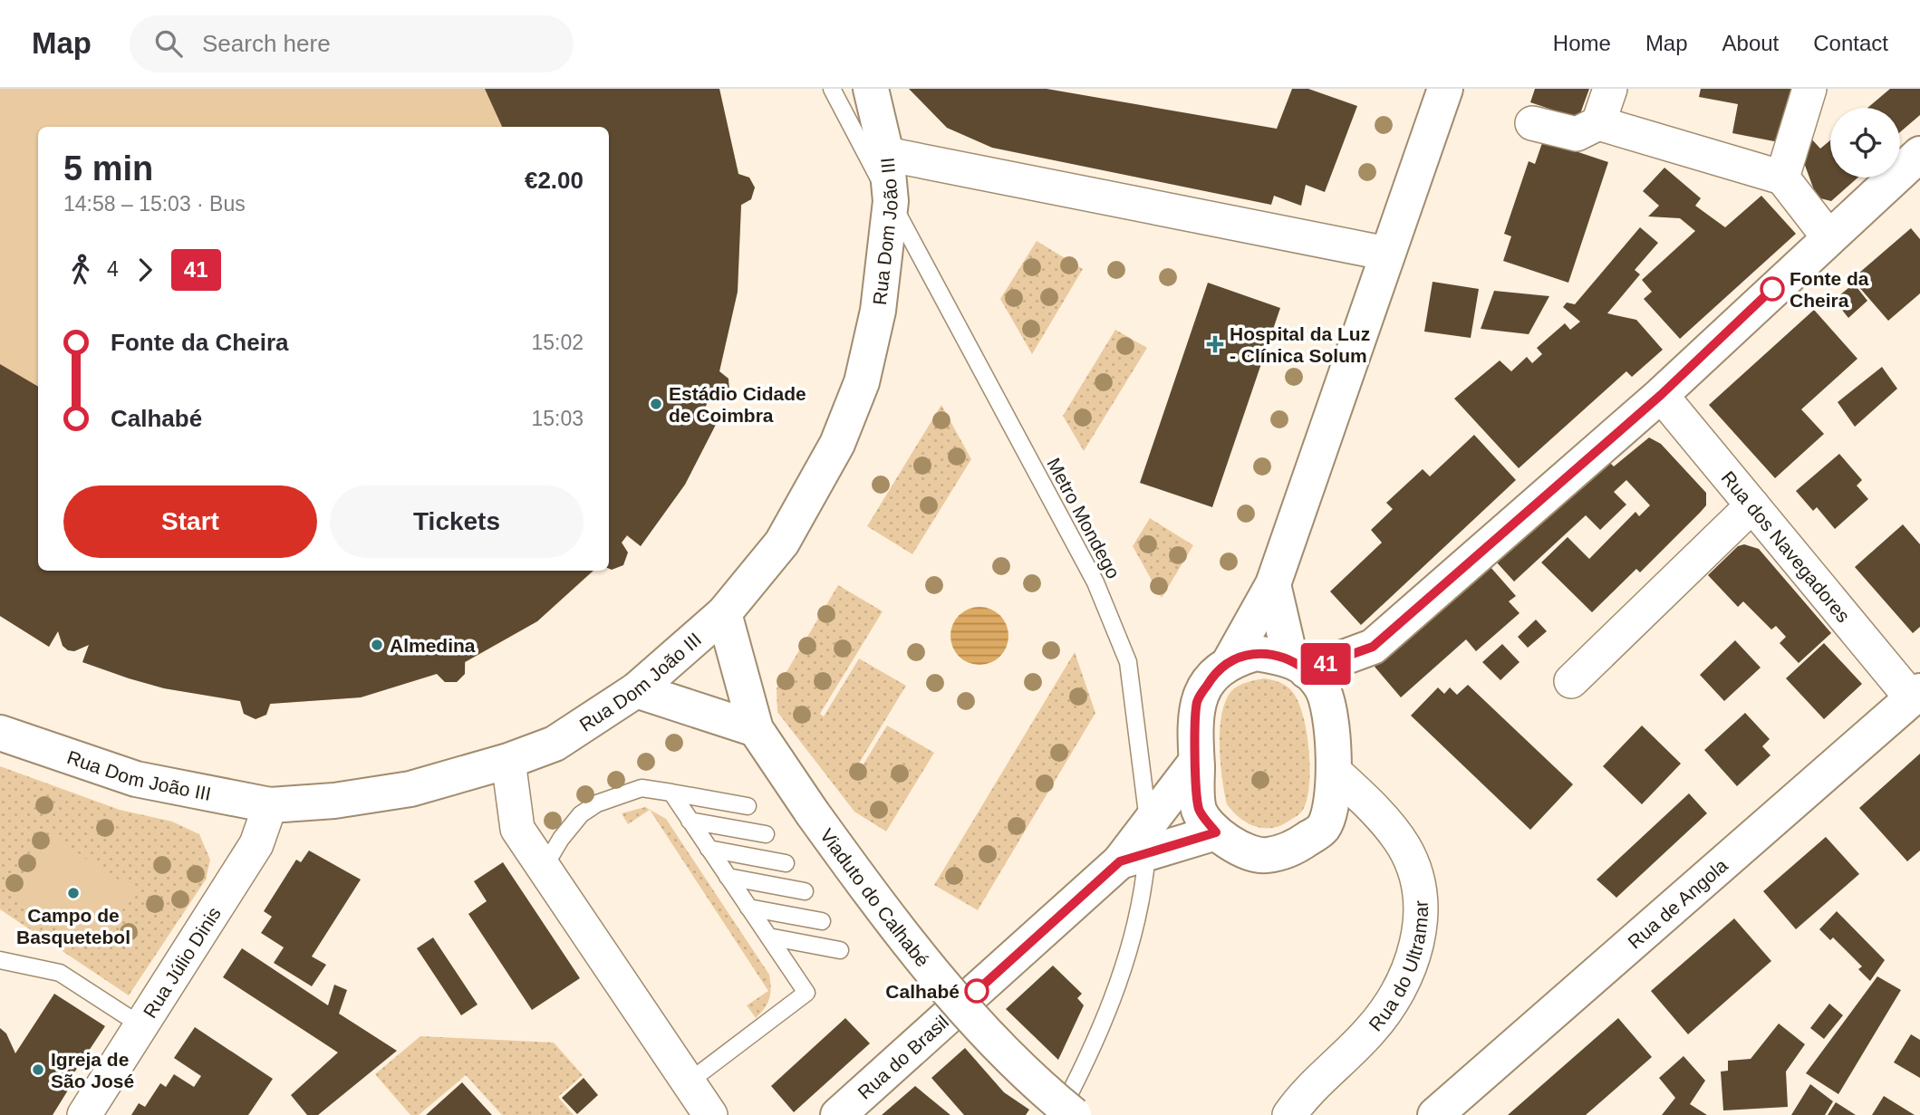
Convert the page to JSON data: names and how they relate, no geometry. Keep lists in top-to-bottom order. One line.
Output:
{"streets":{"street":["Rua Dom João III","Rua dos Navegadores","Viaduto do Calhabé","Rua de Angola","Rua Júlio Dinis","Rua do Ultramar","Rua do Brasil"],"lane":["Metro Mondego"]},"crossings":[["Rua Dom João III","Metro Mondego"],["Rua Dom João III","Viaduto do Calhabé"],["Rua Dom João III","Rua Júlio Dinis"],["Metro Mondego","Rua do Brasil"],["Rua dos Navegadores","Rua de Angola"],["Rua do Ultramar","Rua do Brasil"]],"places":{"other":["Fonte da Cheira","Estádio Cidade de Coimbra","Almedina","Campo de Basquetebol","Calhabé","Igreja de São José"],"health":["Hospital da Luz - Clínica Solum"]},"lines":["bus line 41"],"page":{"header":"Map","search":"Search here","nav":["Home","Map","About","Contact"],"on_map":"41","heading":["5 min","14:58 – 15:03 · Bus","€2.00"],"legs":["4","41"],"list":[{"name":"Fonte da Cheira","value":"15:02"},{"name":"Calhabé","value":"15:03"}],"buttons":["Start","Tickets"]}}
